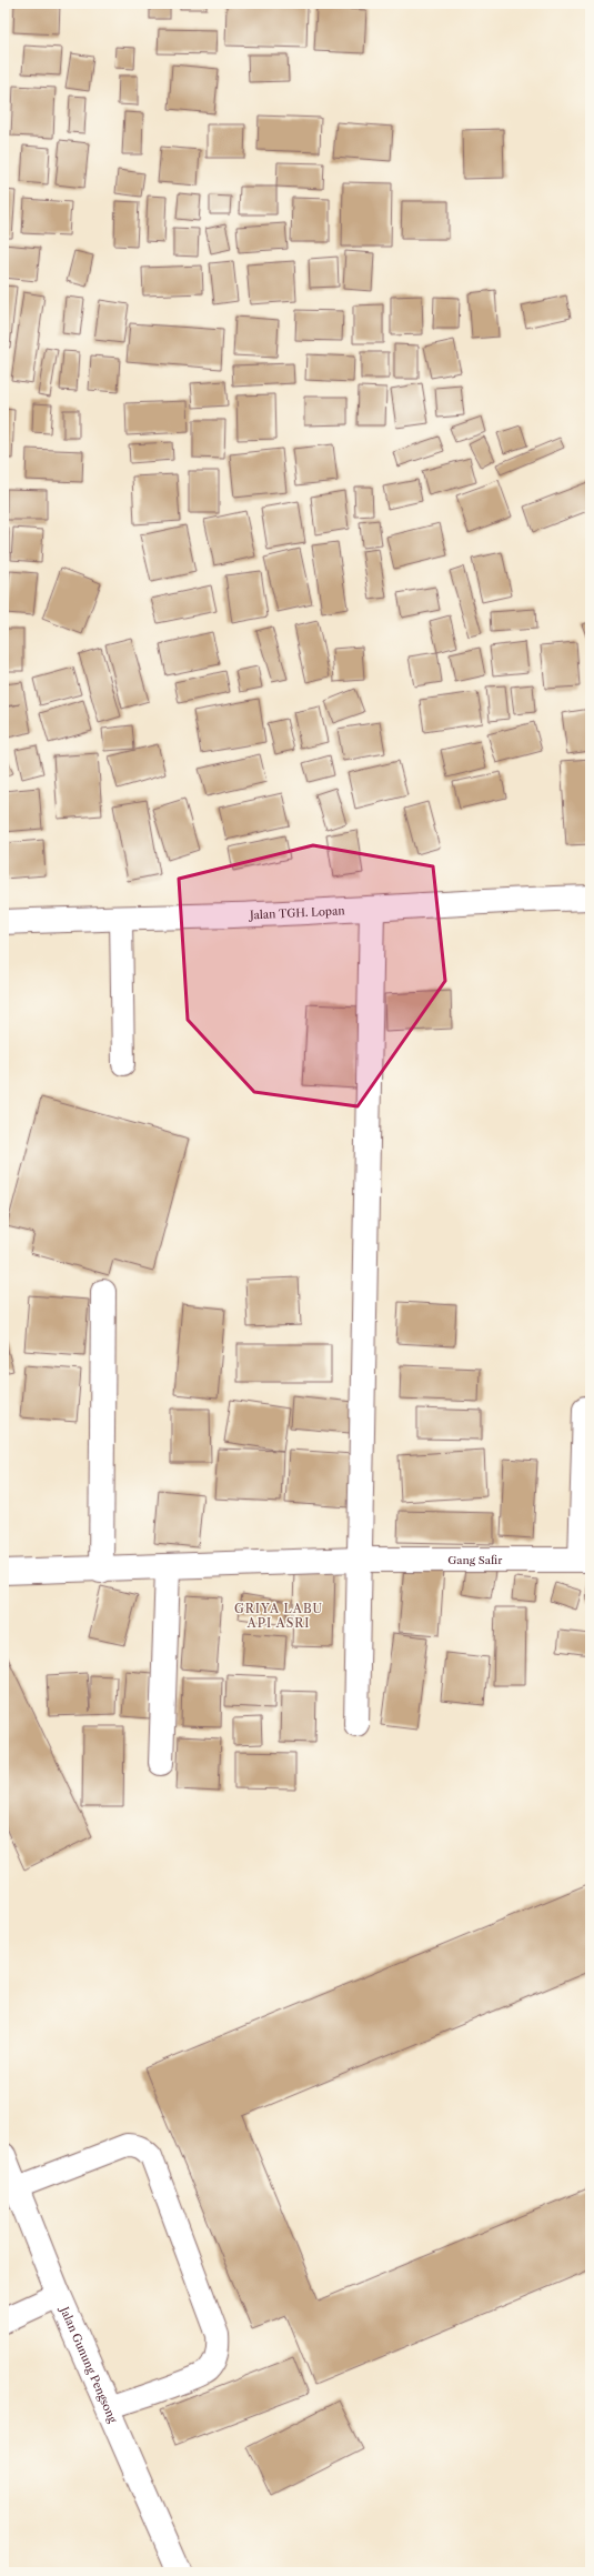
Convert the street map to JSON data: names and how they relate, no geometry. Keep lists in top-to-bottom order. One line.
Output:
{"streets":{"main road":["Jalan TGH. Lopan","Gang Safir","Jalan Gunung Pengsong"]},"districts":["GRIYA LABU API ASRI"]}
